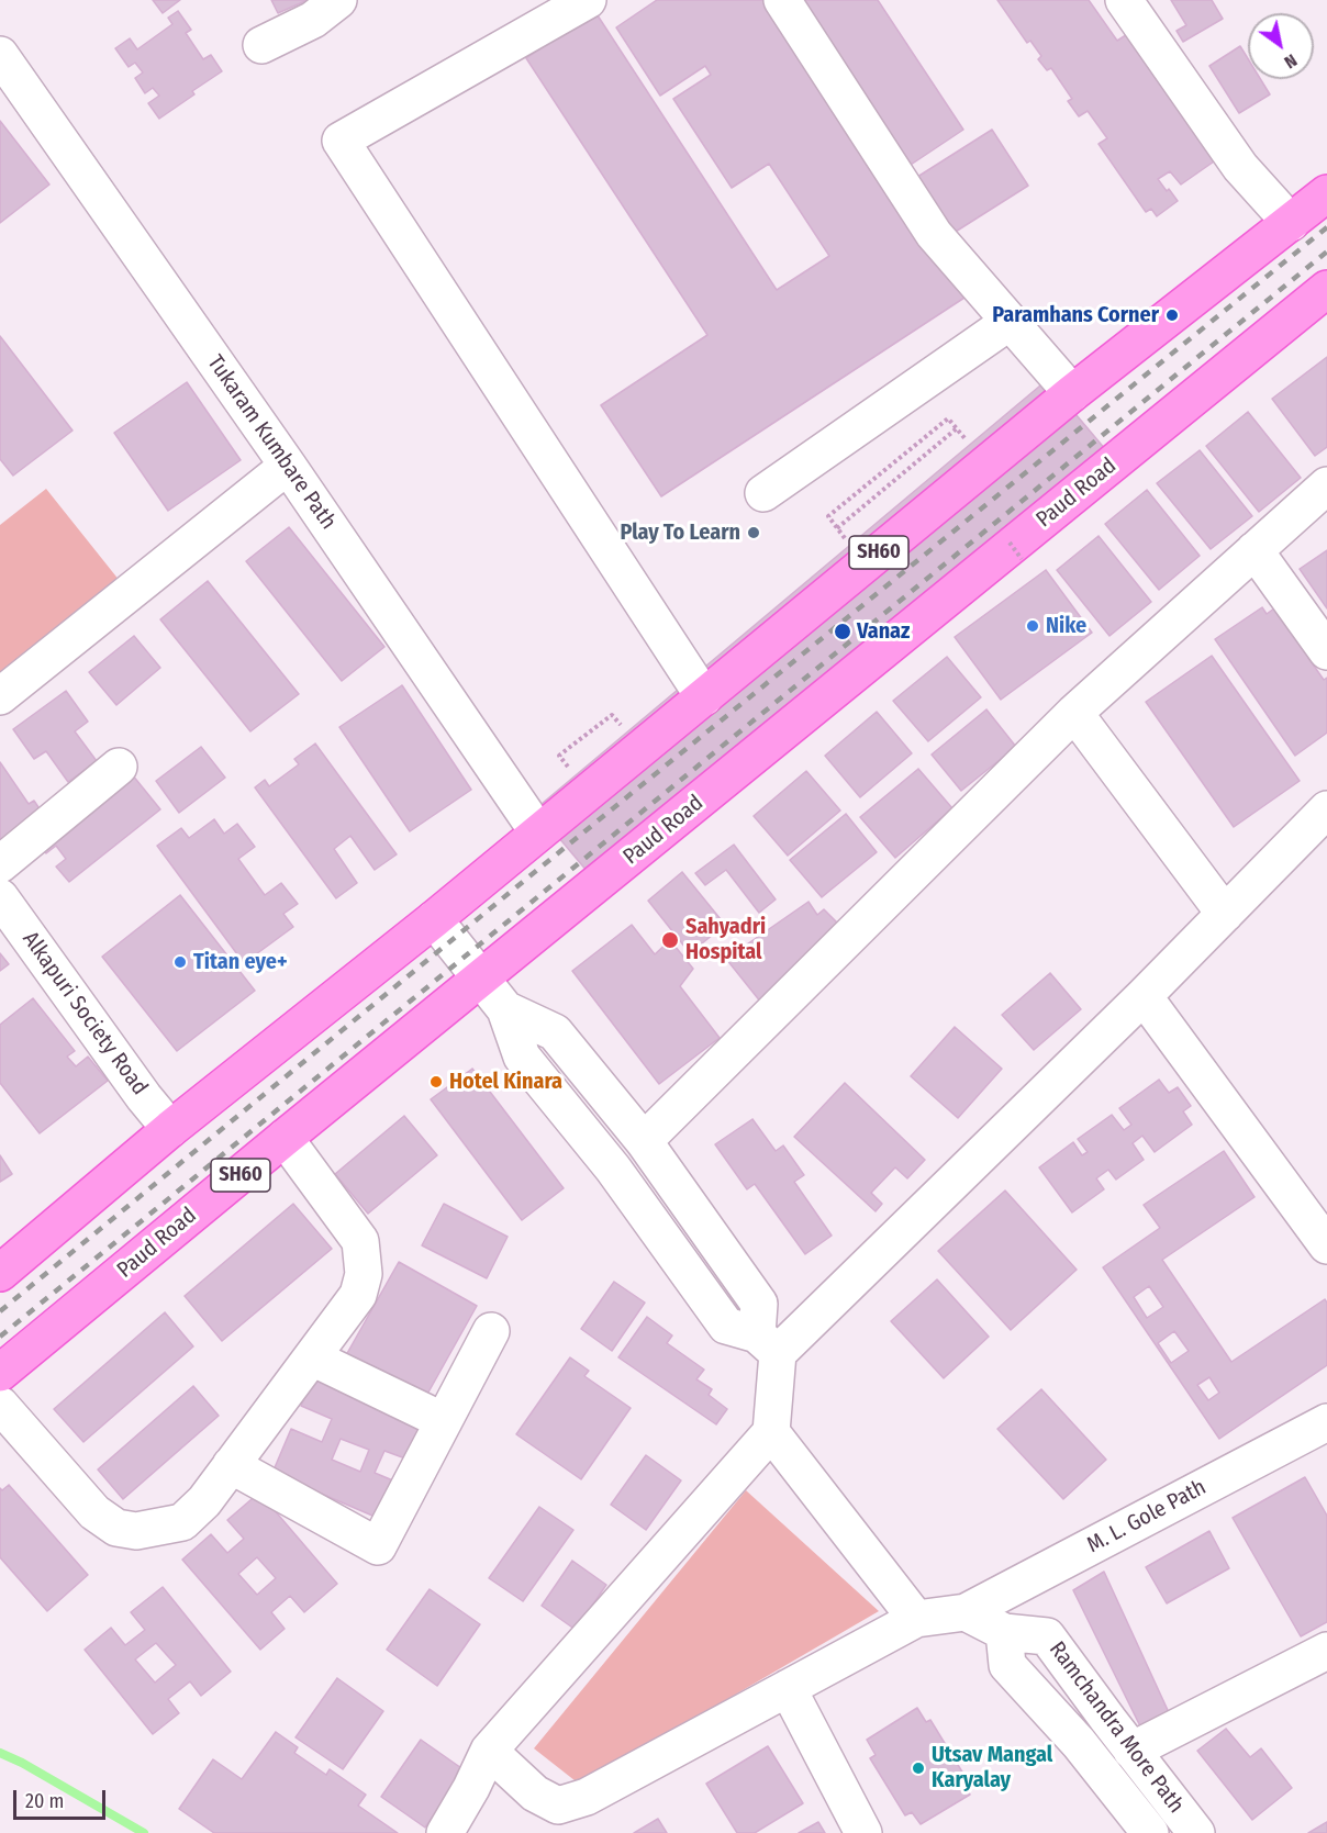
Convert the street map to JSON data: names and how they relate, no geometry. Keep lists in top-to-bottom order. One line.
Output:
{"streets":{"main road":["Paud Road","SH60"],"street":["Tukaram Kumbare Path","Alkapuri Society Road","M. L. Gole Path","Ramchandra More Path"]},"crossings":[["Tukaram Kumbare Path","SH60"],["SH60","Alkapuri Society Road"]],"places":["Paramhans Corner","Play To Learn","Nike","Vanaz","Sahyadri Hospital","Titan eye+","Hotel Kinara","Utsav Mangal Karyalay"],"scale_bar":"20 m","north":"bottom right"}
